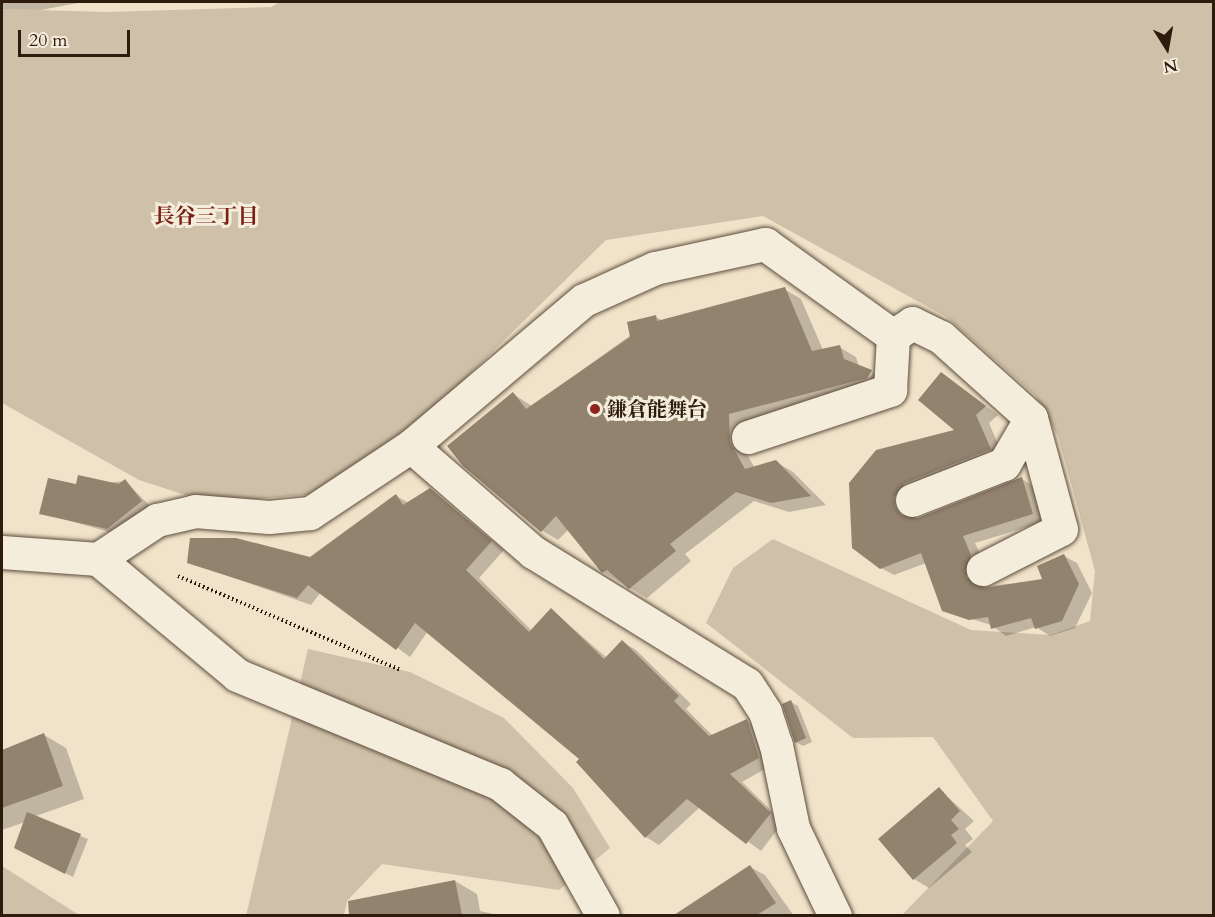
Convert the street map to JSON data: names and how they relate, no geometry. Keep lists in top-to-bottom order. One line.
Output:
{"districts":["長谷三丁目"],"places":["鎌倉能舞台"],"scale_bar":"20 m","north":"bottom"}
